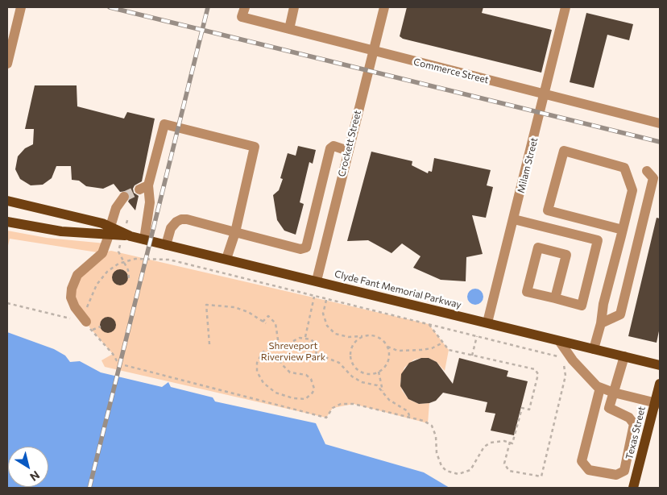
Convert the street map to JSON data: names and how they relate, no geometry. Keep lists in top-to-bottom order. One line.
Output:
{"streets":{"main road":["Clyde Fant Memorial Parkway","Texas Street"],"street":["Commerce Street","Crockett Street","Milam Street"]},"crossings":[["Commerce Street","Crockett Street"],["Commerce Street","Milam Street"],["Crockett Street","Clyde Fant Memorial Parkway"],["Milam Street","Clyde Fant Memorial Parkway"]],"parks":["Shreveport Riverview Park"],"north":"bottom right"}
